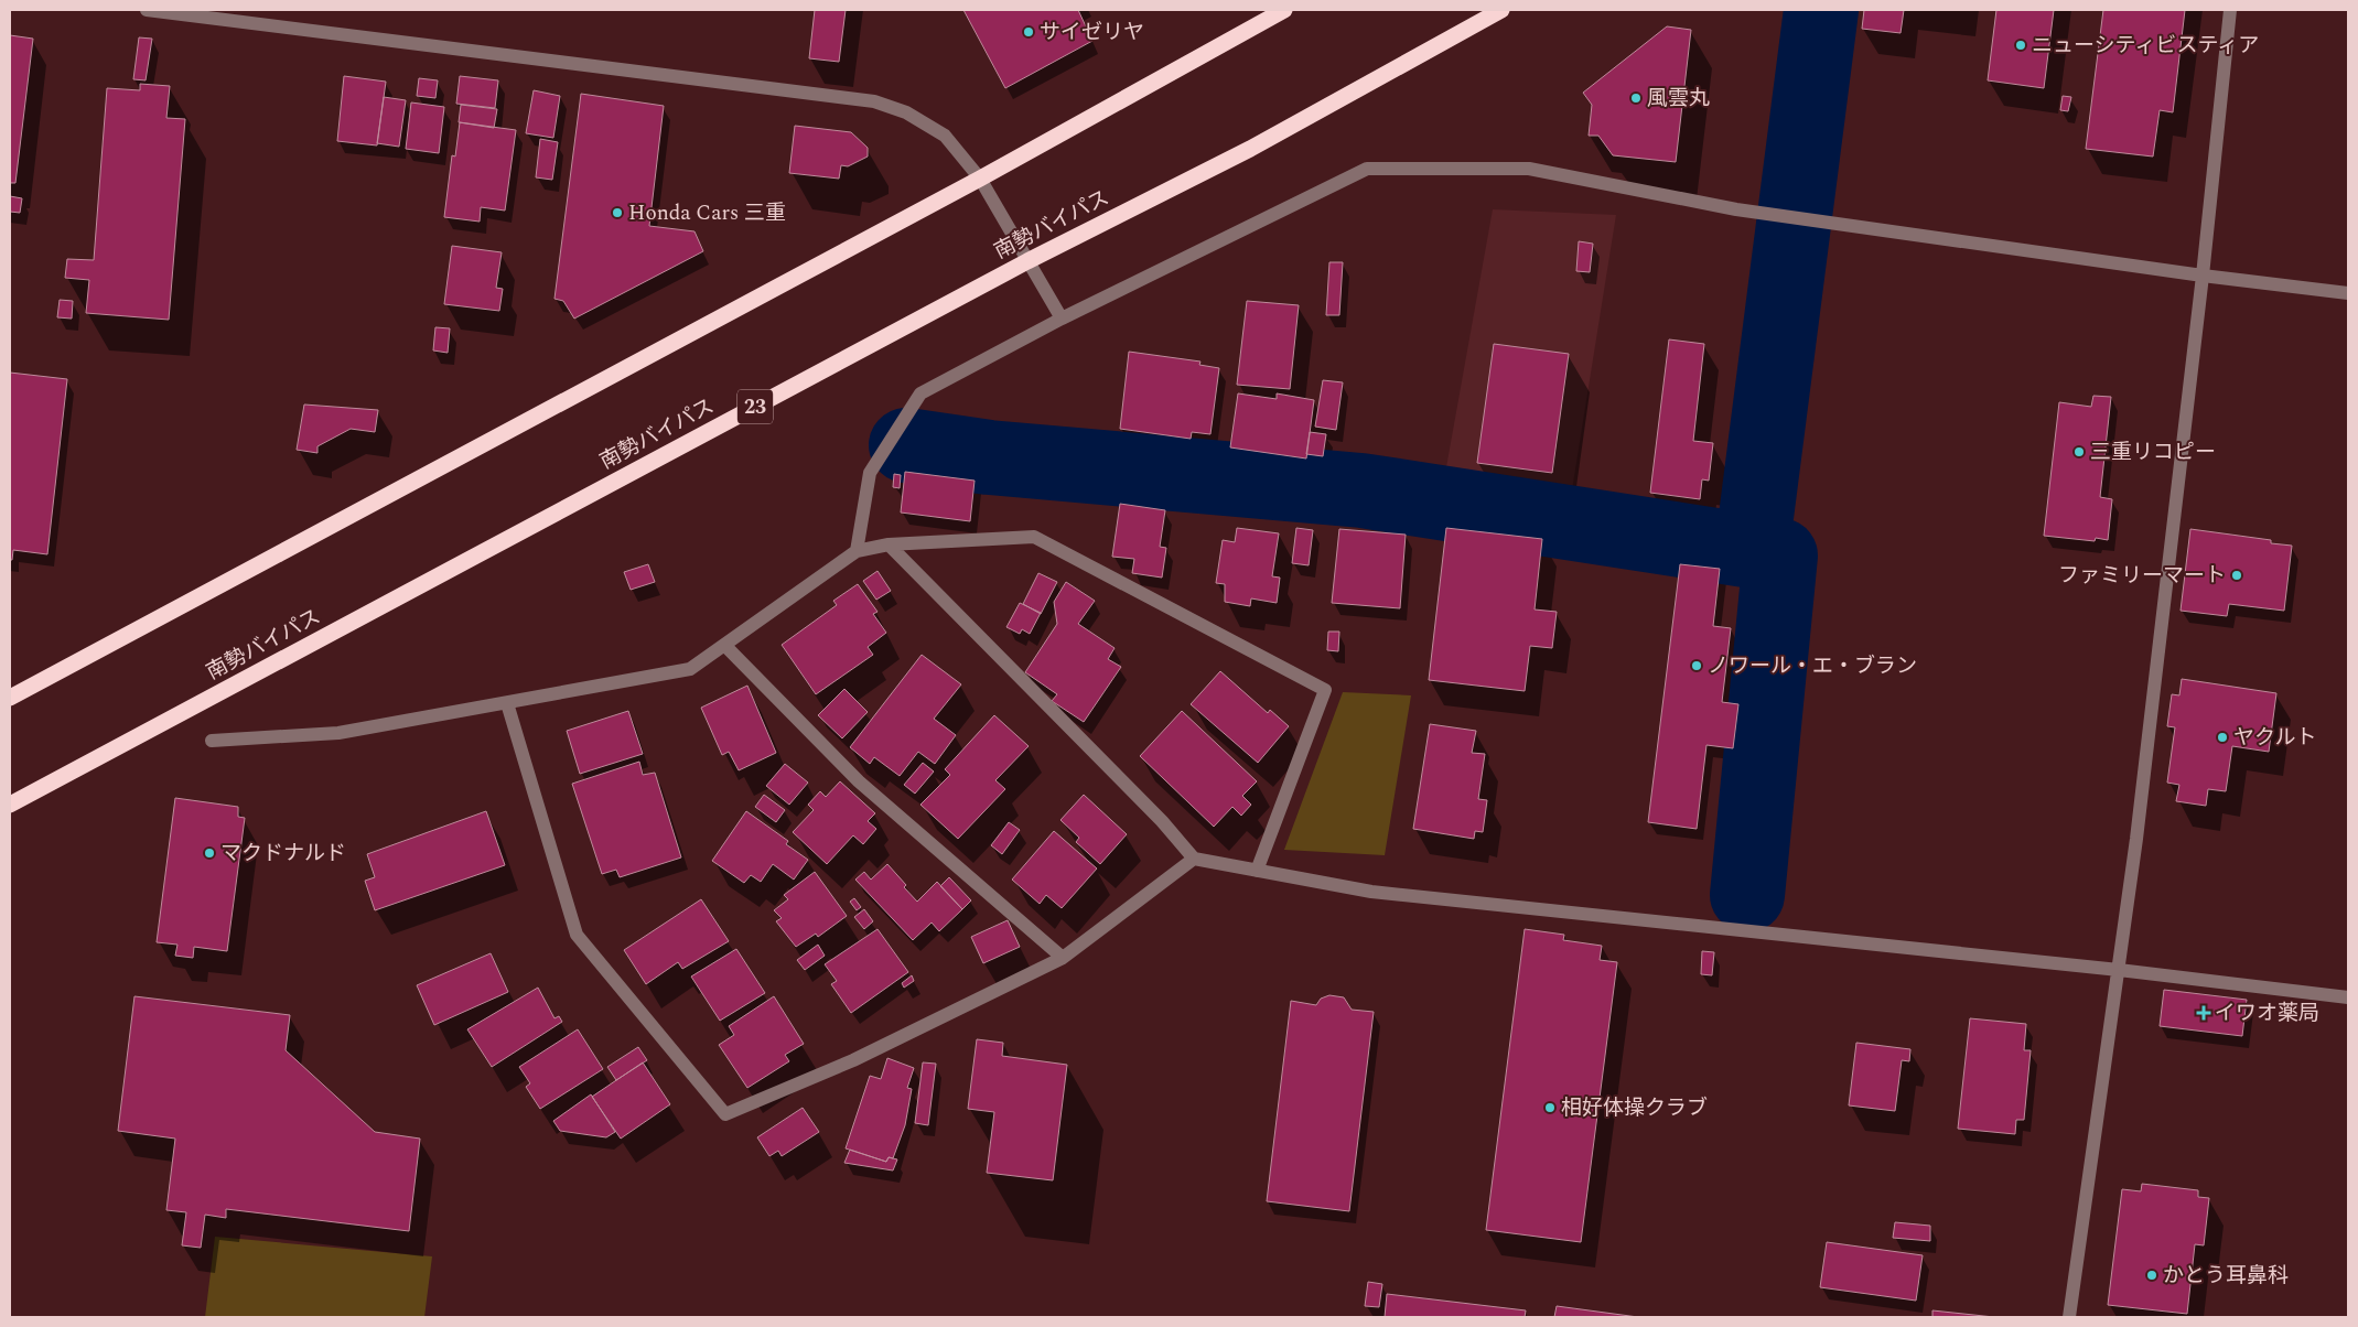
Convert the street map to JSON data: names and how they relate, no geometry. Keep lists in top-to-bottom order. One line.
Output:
{"streets":{"highway":["南勢バイパス","23"]},"places":{"other":["サイゼリヤ","ニューシティビスティア","風雲丸","Honda Cars 三重","三重リコピー","ファミリーマート","ノワール・エ・ブラン","ヤクルト","マクドナルド","相好体操クラブ","かとう耳鼻科"],"health":["イワオ薬局"]}}
